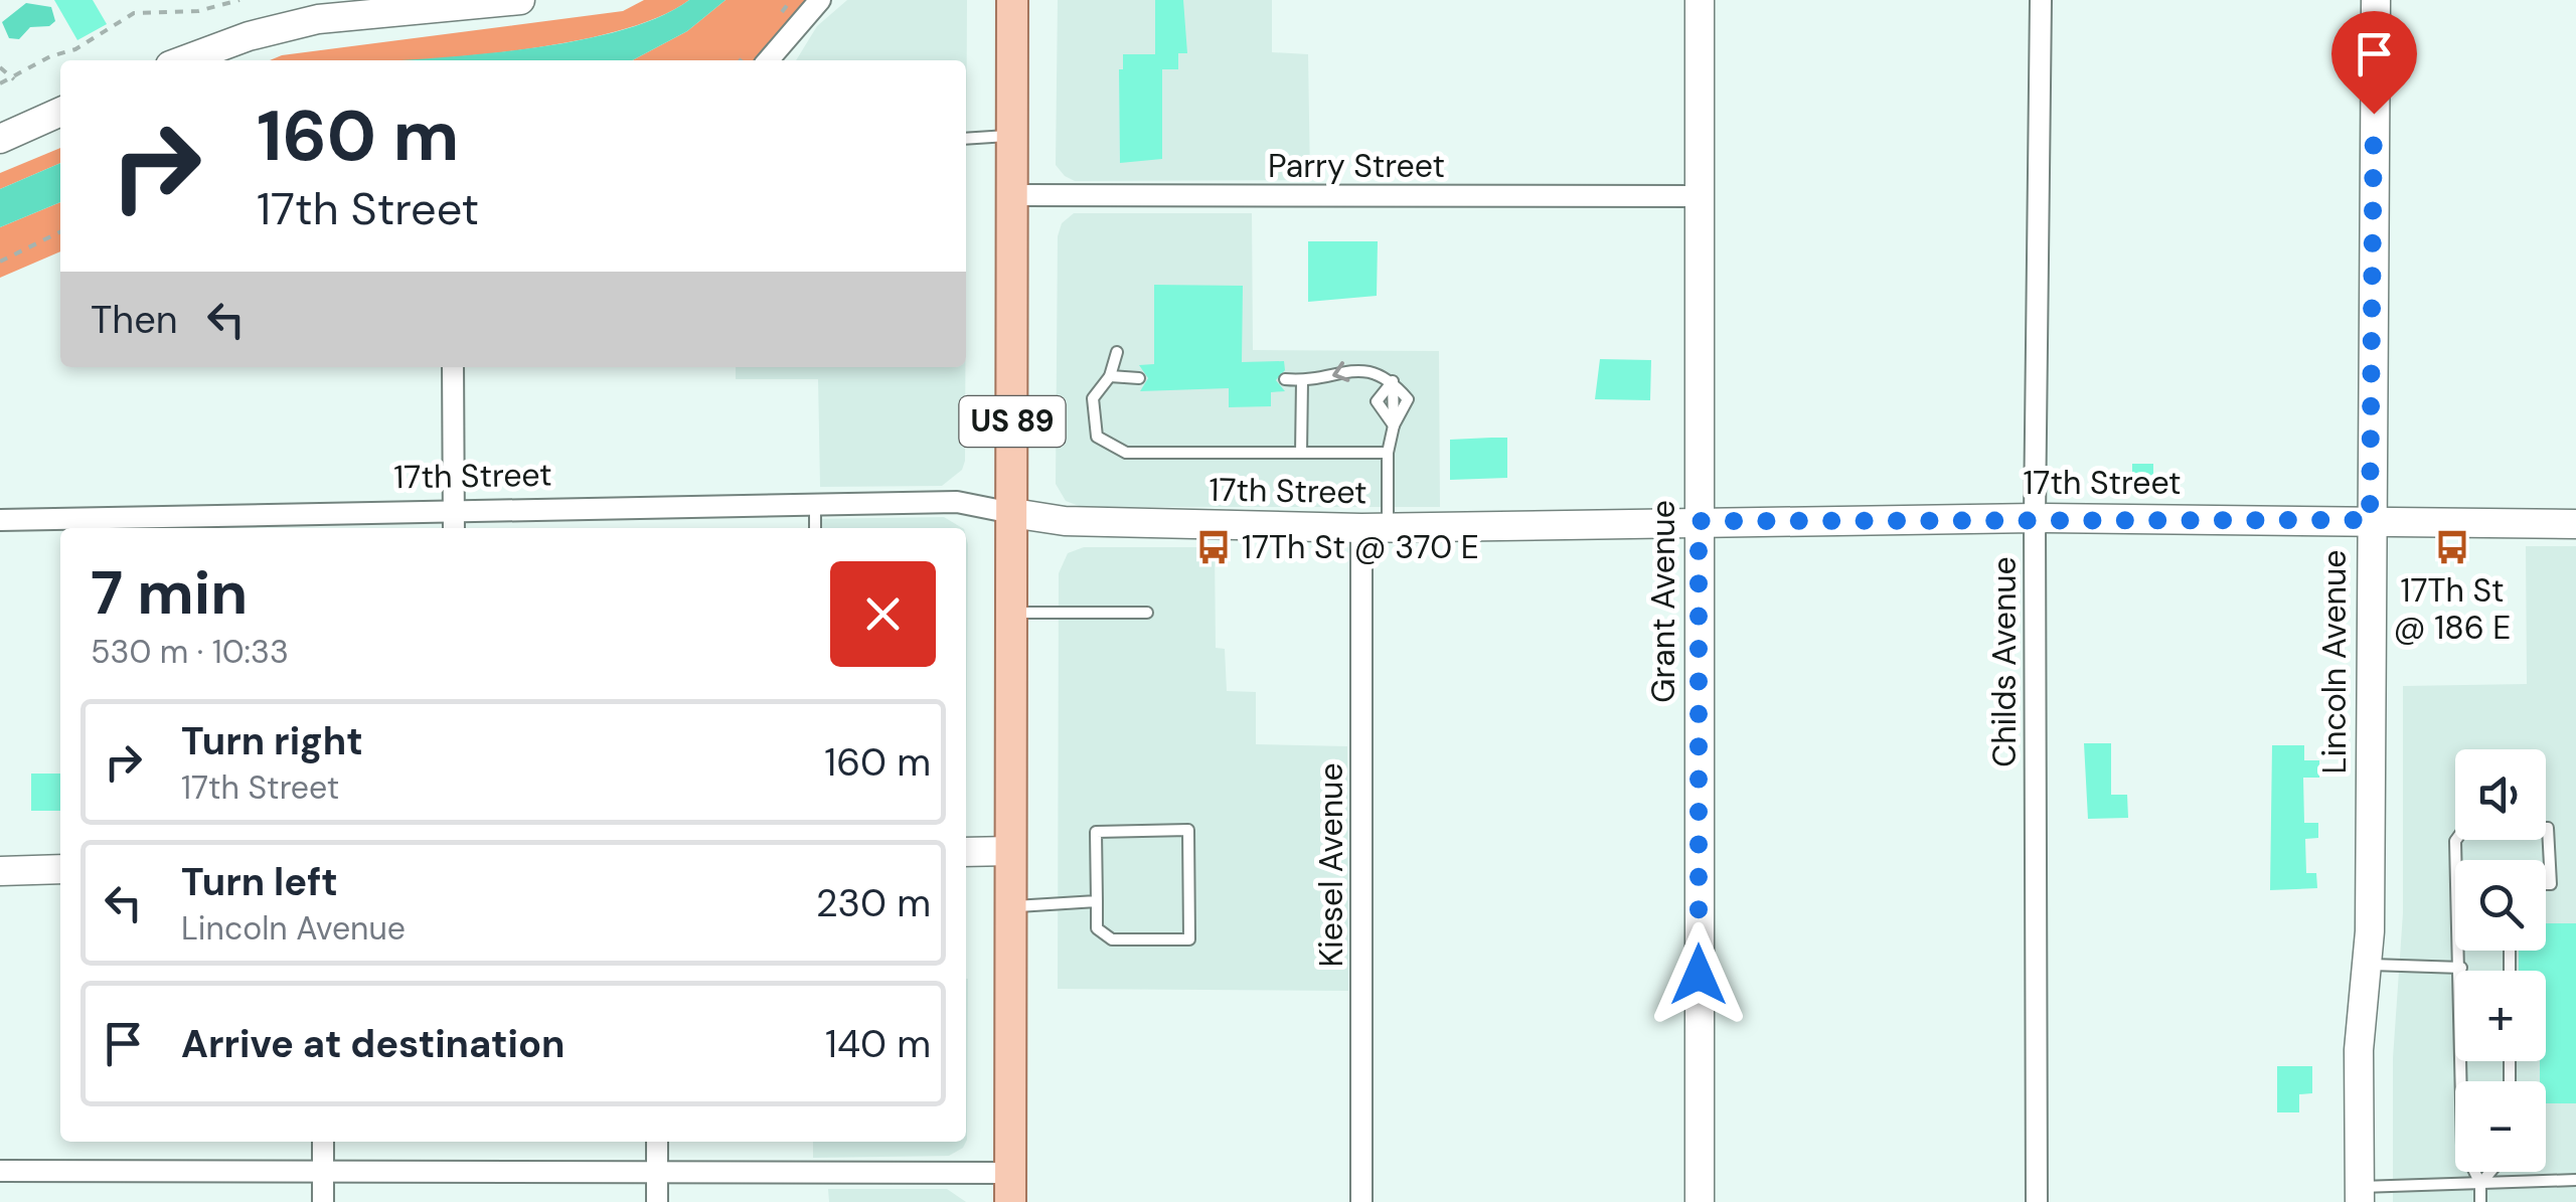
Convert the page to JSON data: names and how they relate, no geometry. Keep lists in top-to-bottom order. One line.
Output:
{"streets":{"main road":["US 89"],"street":["Parry Street","17th Street","Grant Avenue","Childs Avenue","Lincoln Avenue","Kiesel Avenue"]},"crossings":[["Parry Street","US 89"],["Parry Street","Grant Avenue"],["US 89","17th Street"],["17th Street","Grant Avenue"],["17th Street","Childs Avenue"],["17th Street","Lincoln Avenue"],["17th Street","Kiesel Avenue"]],"places":{"bus stop":["17Th St @ 370 E","17Th St @ 186 E"]},"page":{"turn":["160 m","17th Street"],"then":"Then","heading":["7 min","530 m · 10:33"],"list":[{"name":"Turn right","note":"17th Street","value":"160 m"},{"name":"Turn left","note":"Lincoln Avenue","value":"230 m"},{"name":"Arrive at destination","value":"140 m"}],"map_buttons":["+","−"]}}
